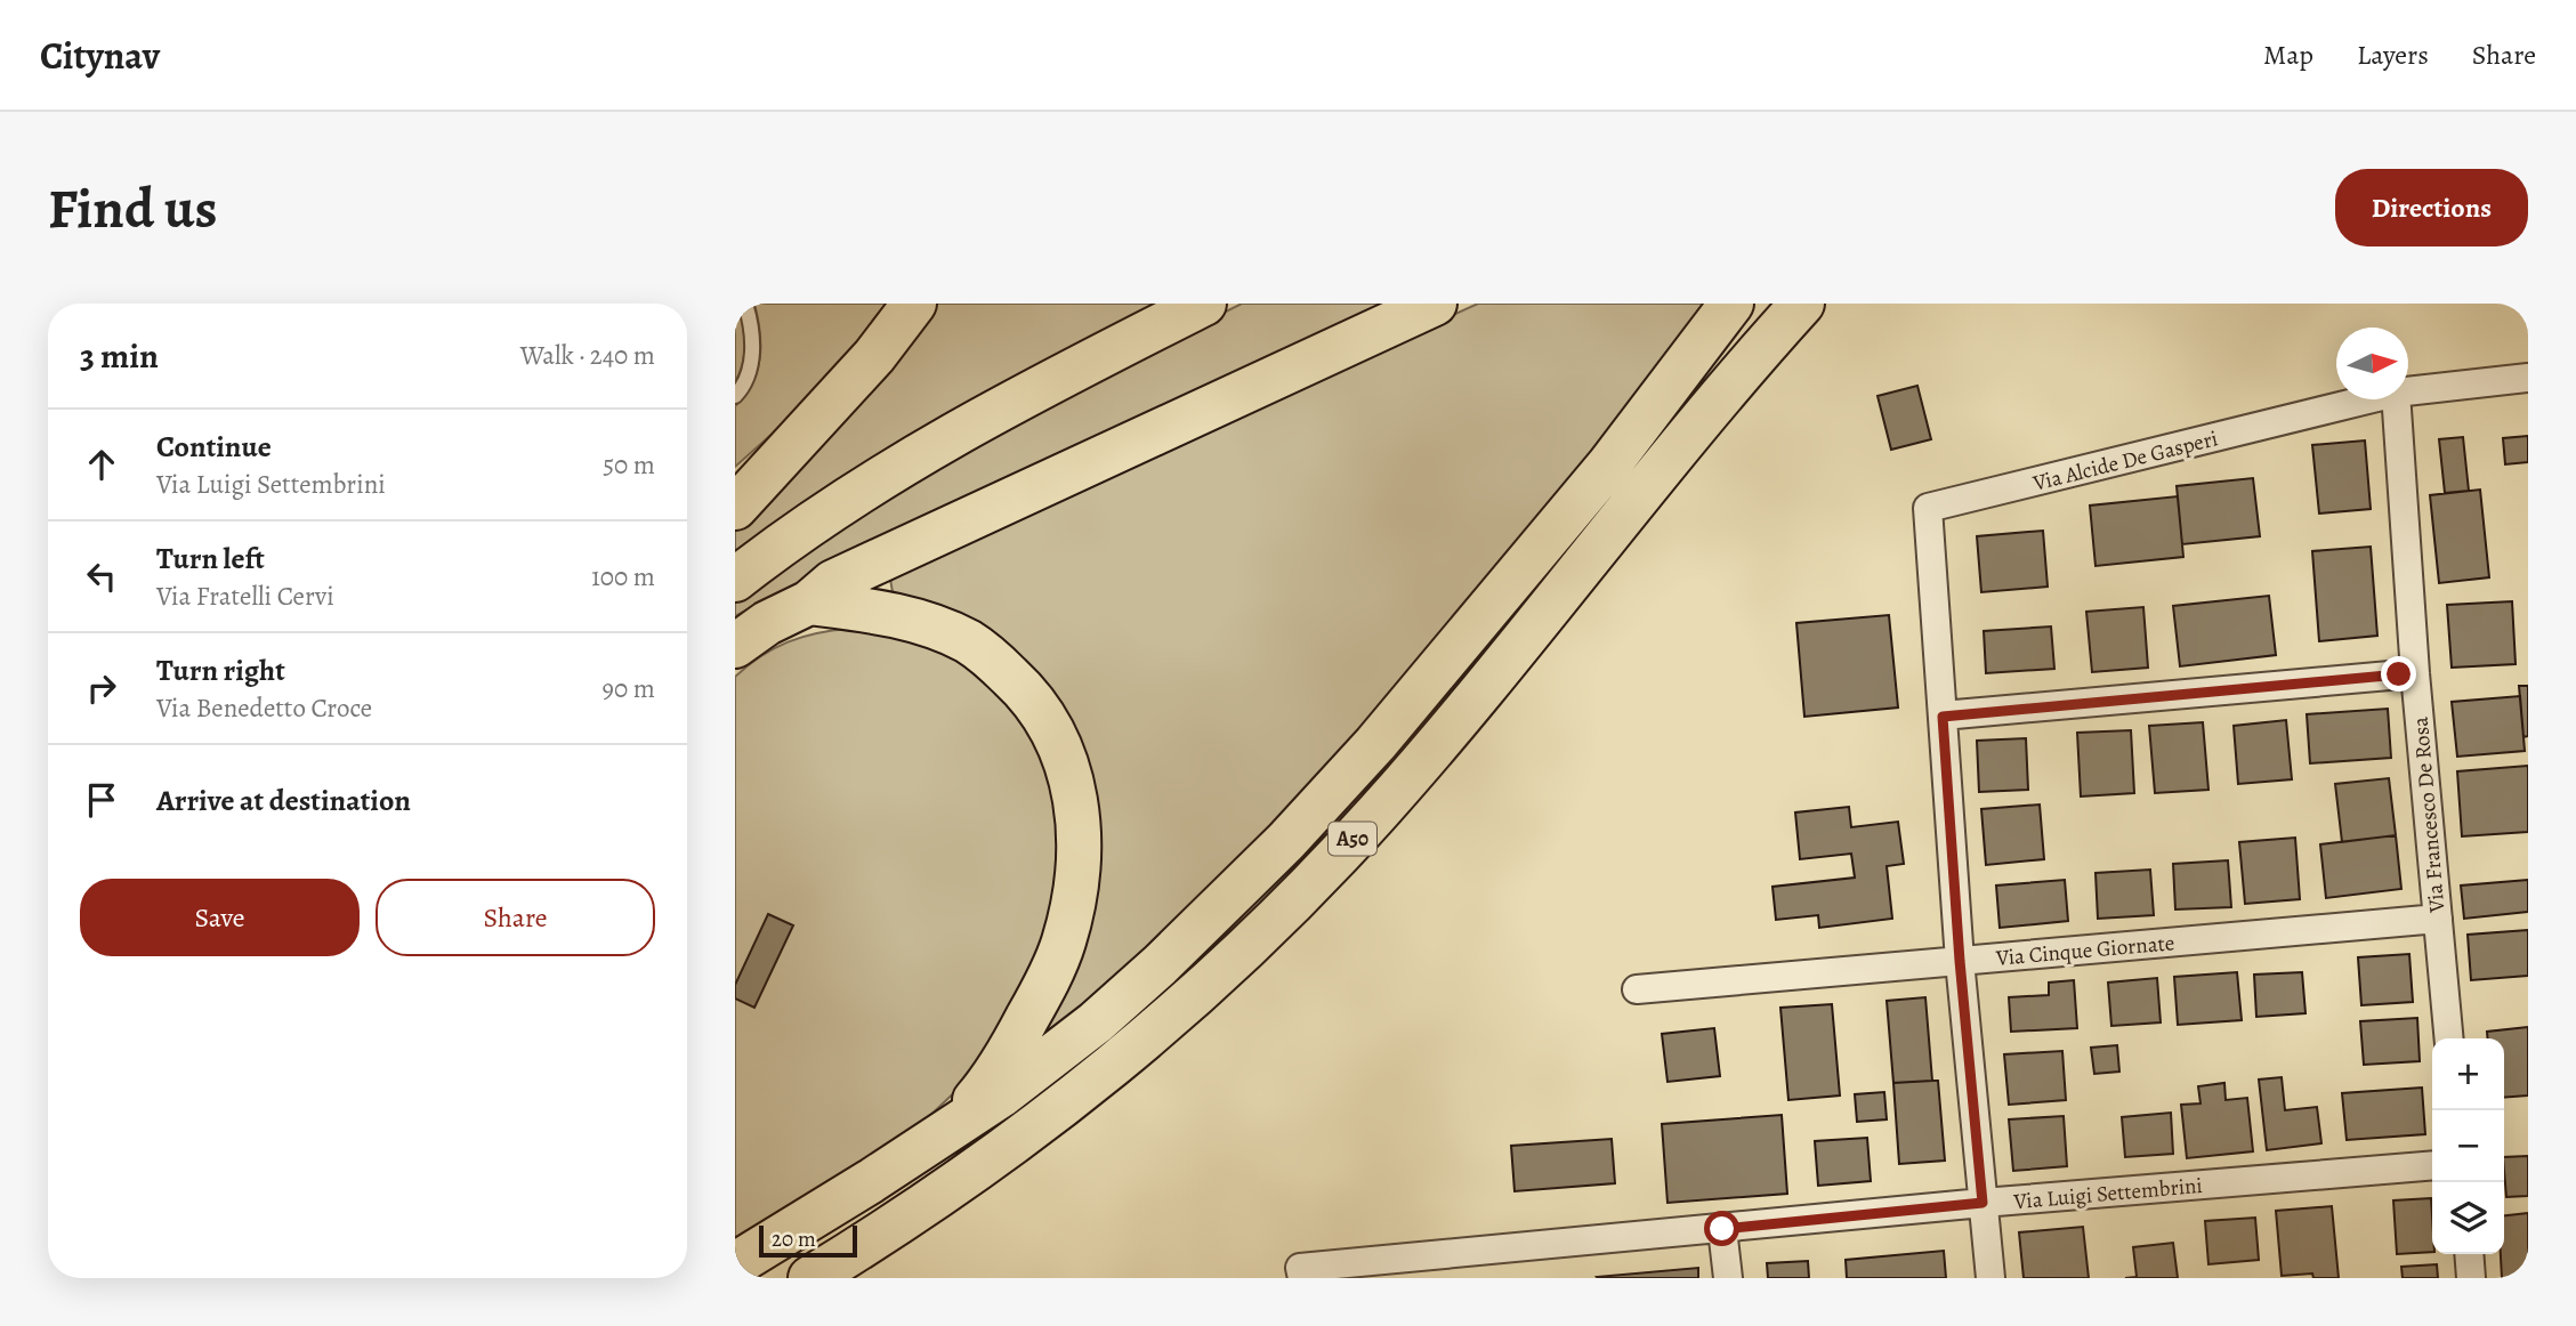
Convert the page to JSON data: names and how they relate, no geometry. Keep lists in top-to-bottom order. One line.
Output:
{"streets":{"highway":["A50"],"street":["Via Alcide De Gasperi","Via Francesco De Rosa","Via Cinque Giornate","Via Luigi Settembrini"]},"crossings":[["Via Alcide De Gasperi","Via Cinque Giornate"],["Via Alcide De Gasperi","Via Luigi Settembrini"],["Via Francesco De Rosa","Via Cinque Giornate"]],"scale_bar":"20 m","north":"right","page":{"header":"Citynav","nav":["Map","Layers","Share"],"buttons":["Directions",["Save","Share"]],"title":"Find us","heading":["3 min","Walk · 240 m"],"list":[["Continue","Via Luigi Settembrini","50 m"],["Turn left","Via Fratelli Cervi","100 m"],["Turn right","Via Benedetto Croce","90 m"],"Arrive at destination"],"map_buttons":["+","−"],"scale":"20 m"}}
